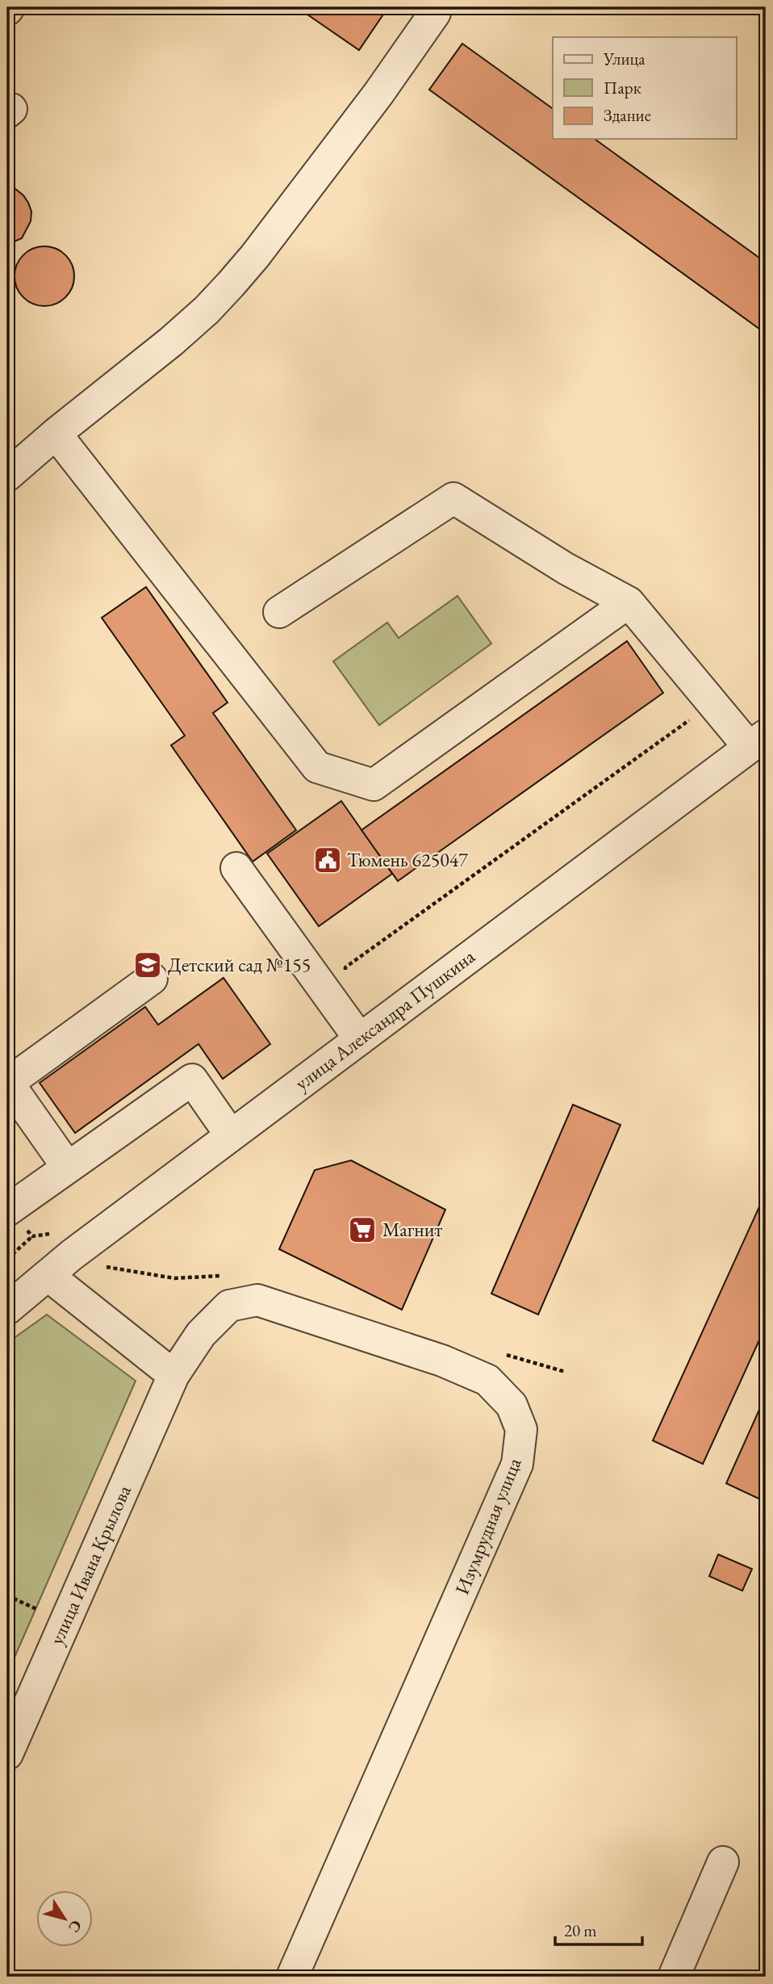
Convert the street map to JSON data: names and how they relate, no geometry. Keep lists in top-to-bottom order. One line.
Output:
{"streets":{"street":["улица Александра Пушкина","Изумрудная улица","улица Ивана Крылова"]},"crossings":[["Изумрудная улица","улица Ивана Крылова"]],"places":{"public building":["Тюмень 625047"],"school or university":["Детский сад №155"],"supermarket":["Магнит"]},"legend":["Улица","Парк","Здание"],"scale_bar":"20 m","north":"bottom right"}
